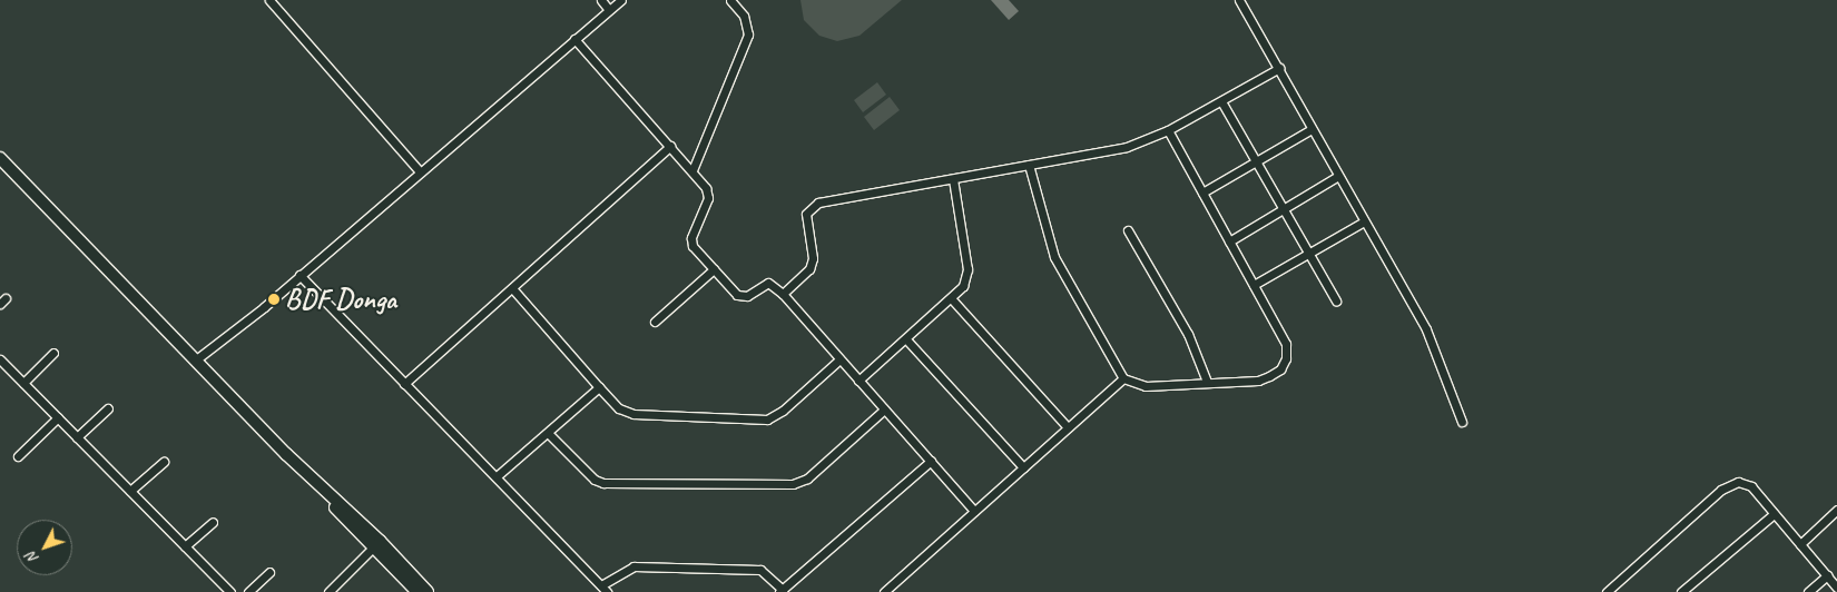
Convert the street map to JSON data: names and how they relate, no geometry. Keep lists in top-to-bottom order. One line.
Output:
{"places":["BDF Donga"],"north":"bottom left"}
